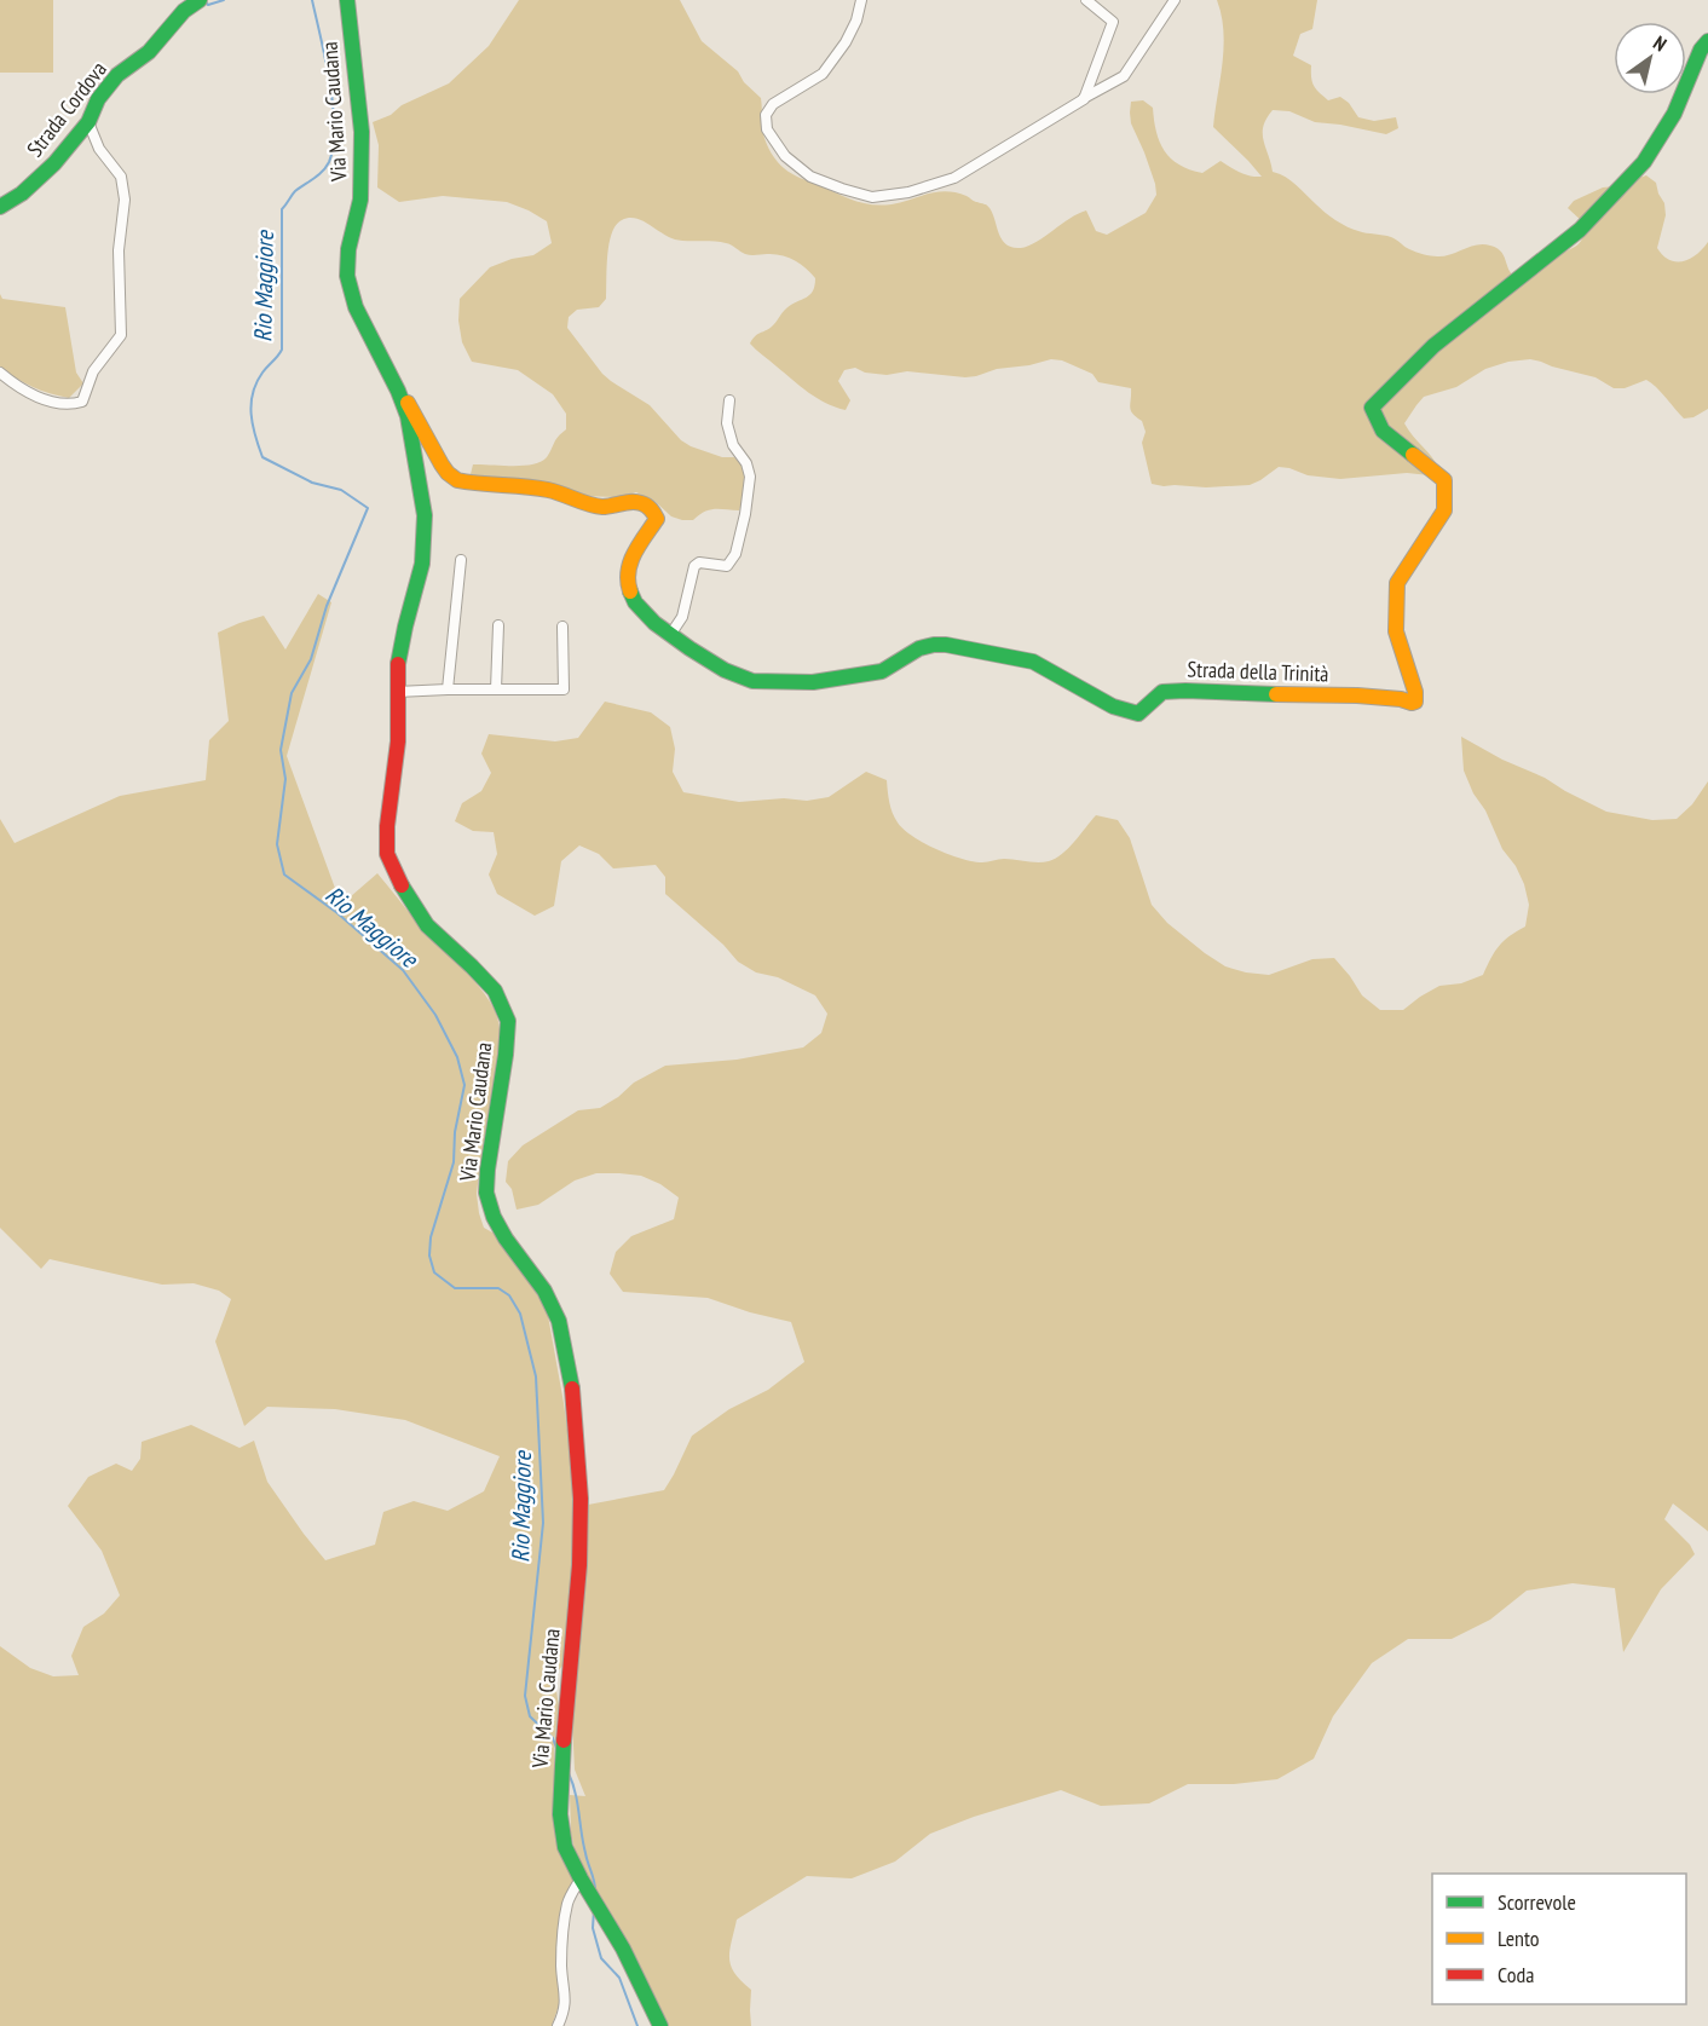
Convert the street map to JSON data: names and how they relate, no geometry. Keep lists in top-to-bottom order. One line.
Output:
{"streets":{"street":["Strada Cordova","Via Mario Caudana","Strada della Trinità"]},"crossings":[["Via Mario Caudana","Strada della Trinità"]],"water":["Rio Maggiore"],"legend":["Scorrevole","Lento","Coda"],"north":"top right"}
